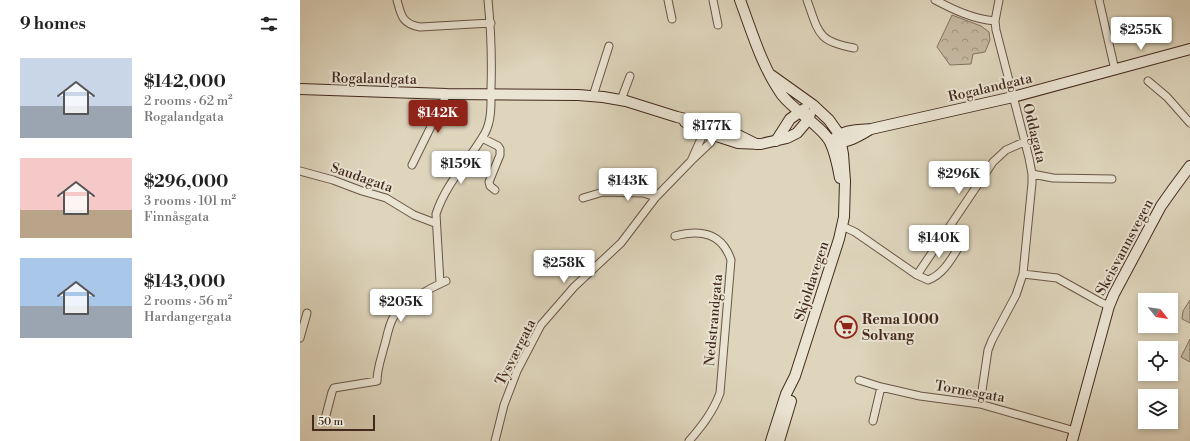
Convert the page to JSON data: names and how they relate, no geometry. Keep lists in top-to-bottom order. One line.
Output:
{"streets":{"street":["Rogalandgata","Oddagata","Saudagata","Skeisvannsvegen","Skjoldavegen","Nedstrandgata","Tysværgata","Tornesgata"]},"crossings":[["Rogalandgata","Oddagata"],["Rogalandgata","Skjoldavegen"],["Rogalandgata","Tysværgata"],["Oddagata","Tornesgata"],["Skeisvannsvegen","Tornesgata"]],"places":{"supermarket":["Rema 1000 Solvang"]},"scale_bar":"50 m","north":"bottom right","page":{"heading":"9 homes","price":["$255K","$142K","$177K","$159K","$296K","$143K","$140K","$258K","$205K"],"list":[{"name":"$142,000","note":"2 rooms · 62 m² · Rogalandgata"},{"name":"$296,000","note":"3 rooms · 101 m² · Finnåsgata"},{"name":"$143,000","note":"2 rooms · 56 m² · Hardangergata"}],"scale":"50 m"}}
